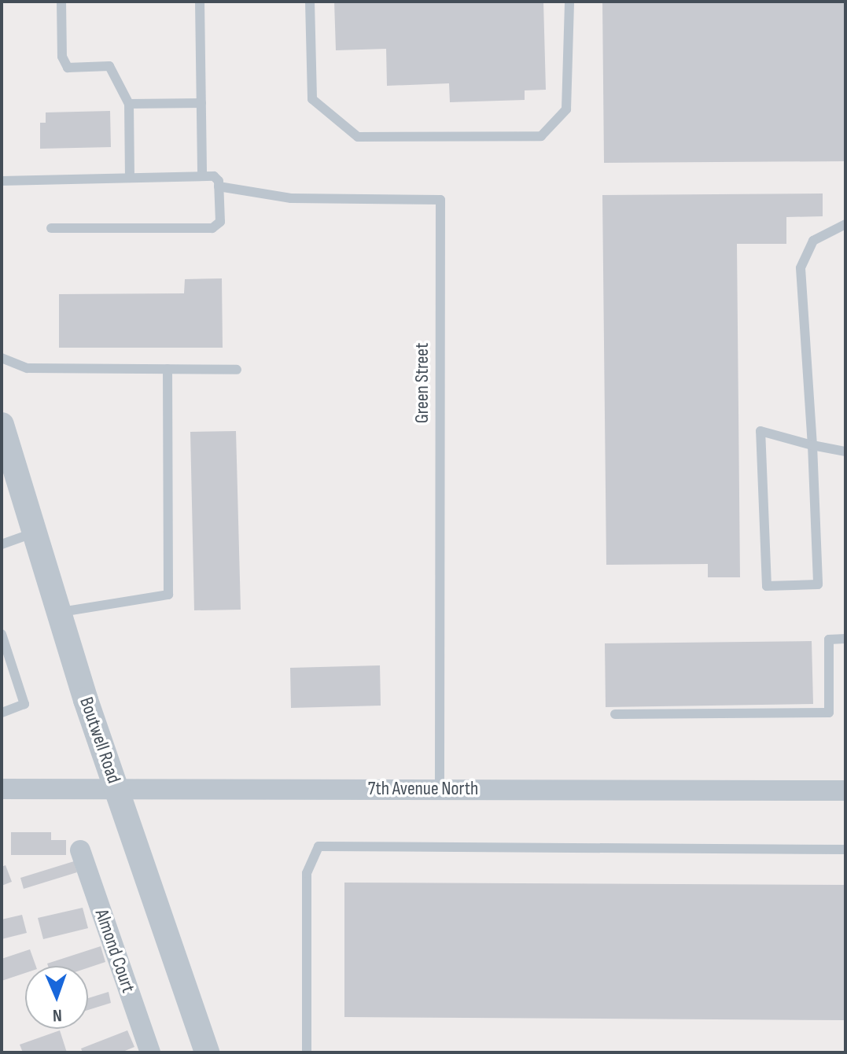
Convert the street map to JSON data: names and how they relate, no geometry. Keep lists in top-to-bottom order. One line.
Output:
{"streets":{"street":["Boutwell Road","7th Avenue North","Almond Court"],"lane":["Green Street"]},"crossings":[["Green Street","7th Avenue North"],["Boutwell Road","7th Avenue North"]],"north":"bottom"}
